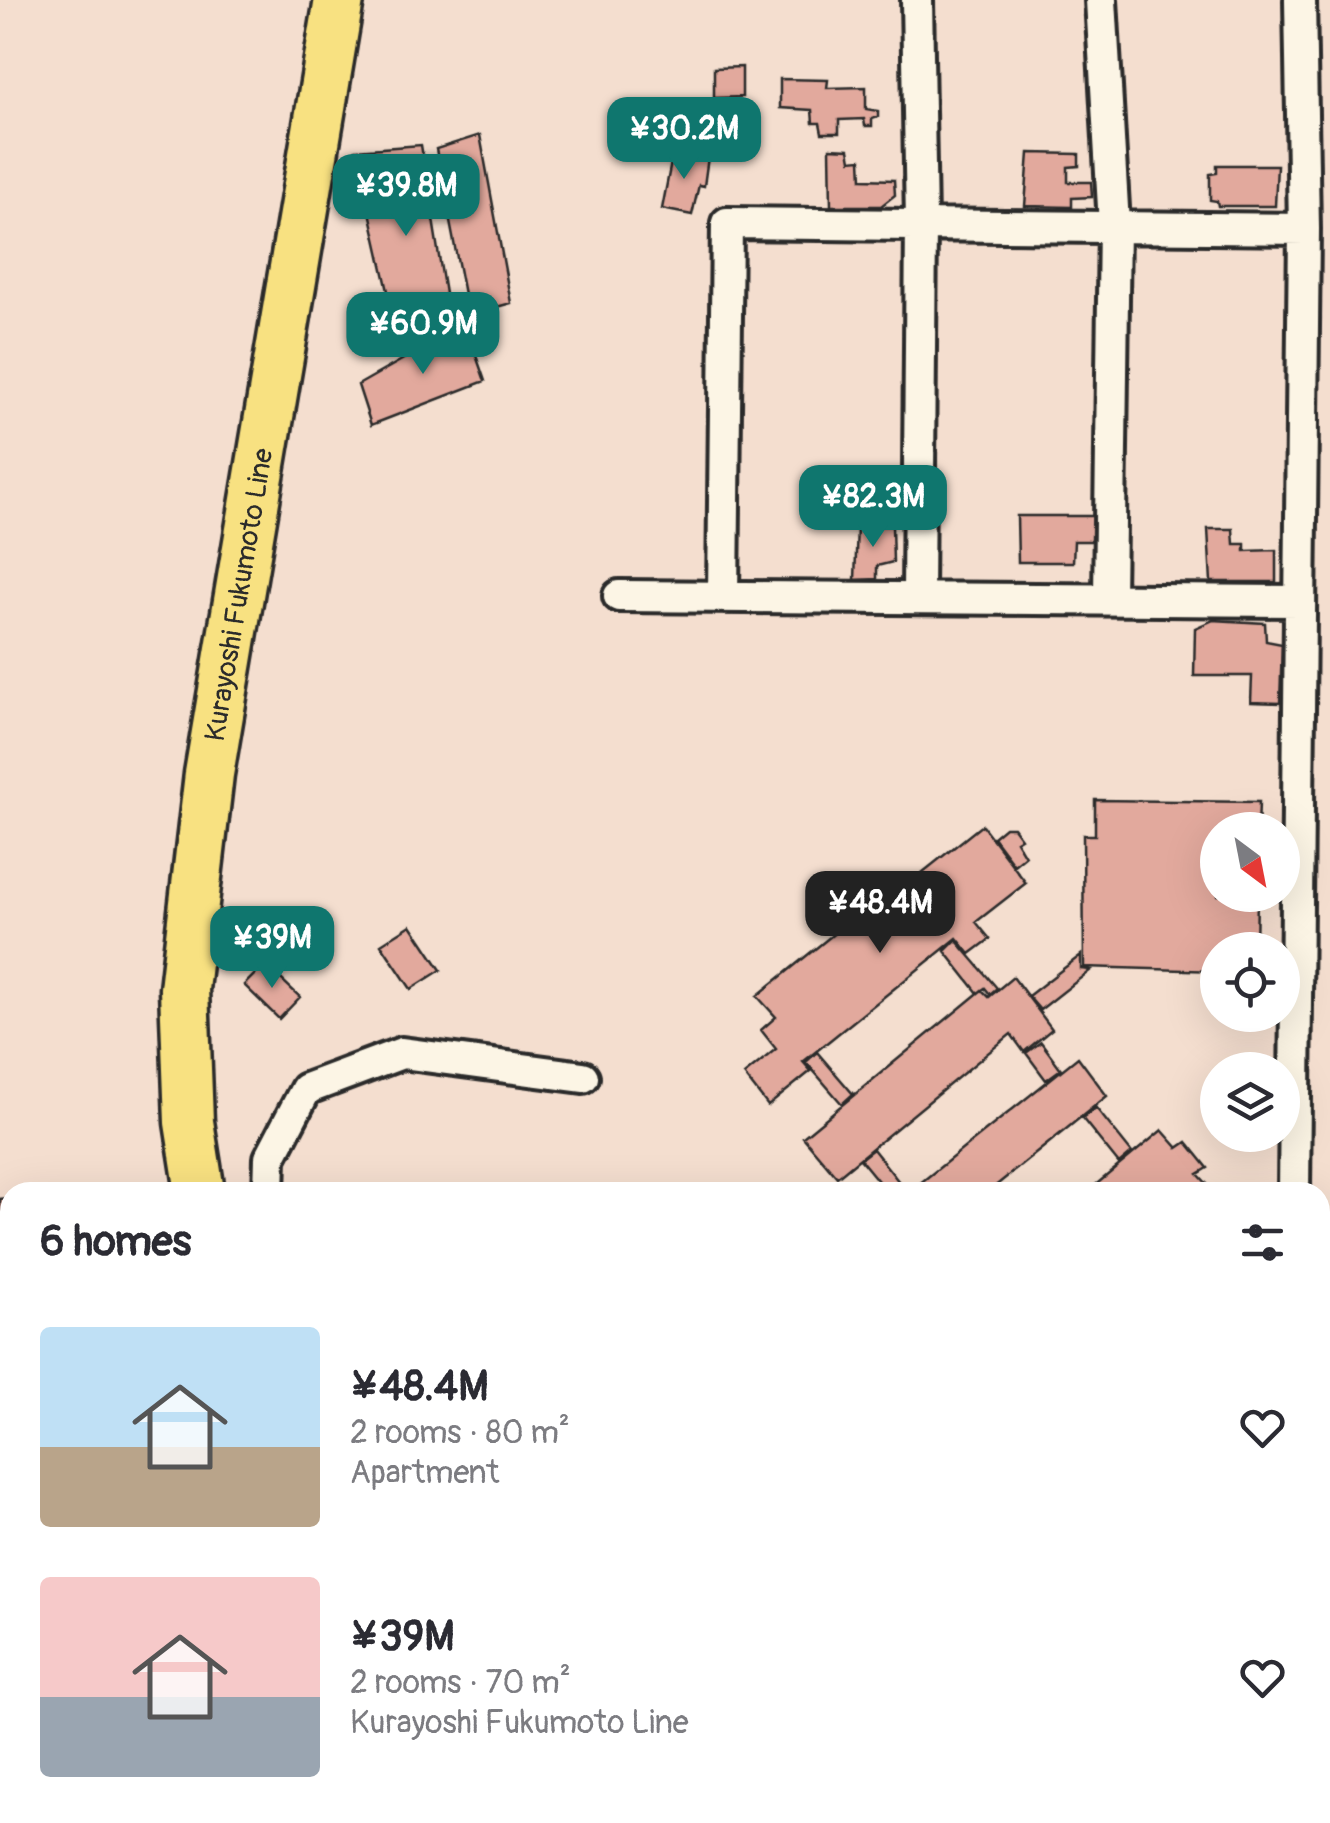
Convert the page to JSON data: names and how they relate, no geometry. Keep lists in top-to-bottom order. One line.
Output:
{"streets":{"main road":["Kurayoshi Fukumoto Line"]},"north":"bottom right","page":{"price":["¥30.2M","¥39.8M","¥60.9M","¥82.3M","¥48.4M","¥39M"],"heading":"6 homes","list":[{"name":"¥48.4M","note":"2 rooms · 80 m² · Apartment"},{"name":"¥39M","note":"2 rooms · 70 m² · Kurayoshi Fukumoto Line"}]}}
